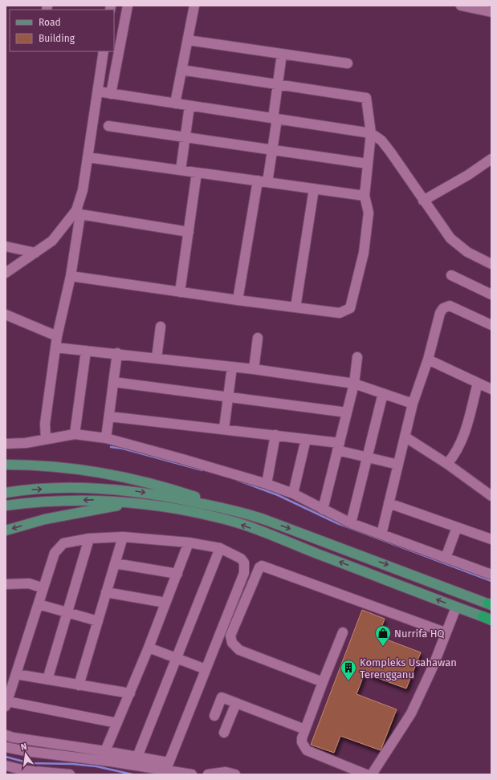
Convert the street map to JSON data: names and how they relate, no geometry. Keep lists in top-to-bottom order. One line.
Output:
{"places":{"shop":["Nurrifa HQ"],"building":["Kompleks Usahawan Terengganu"]},"legend":["Road","Building"],"north":"top"}
